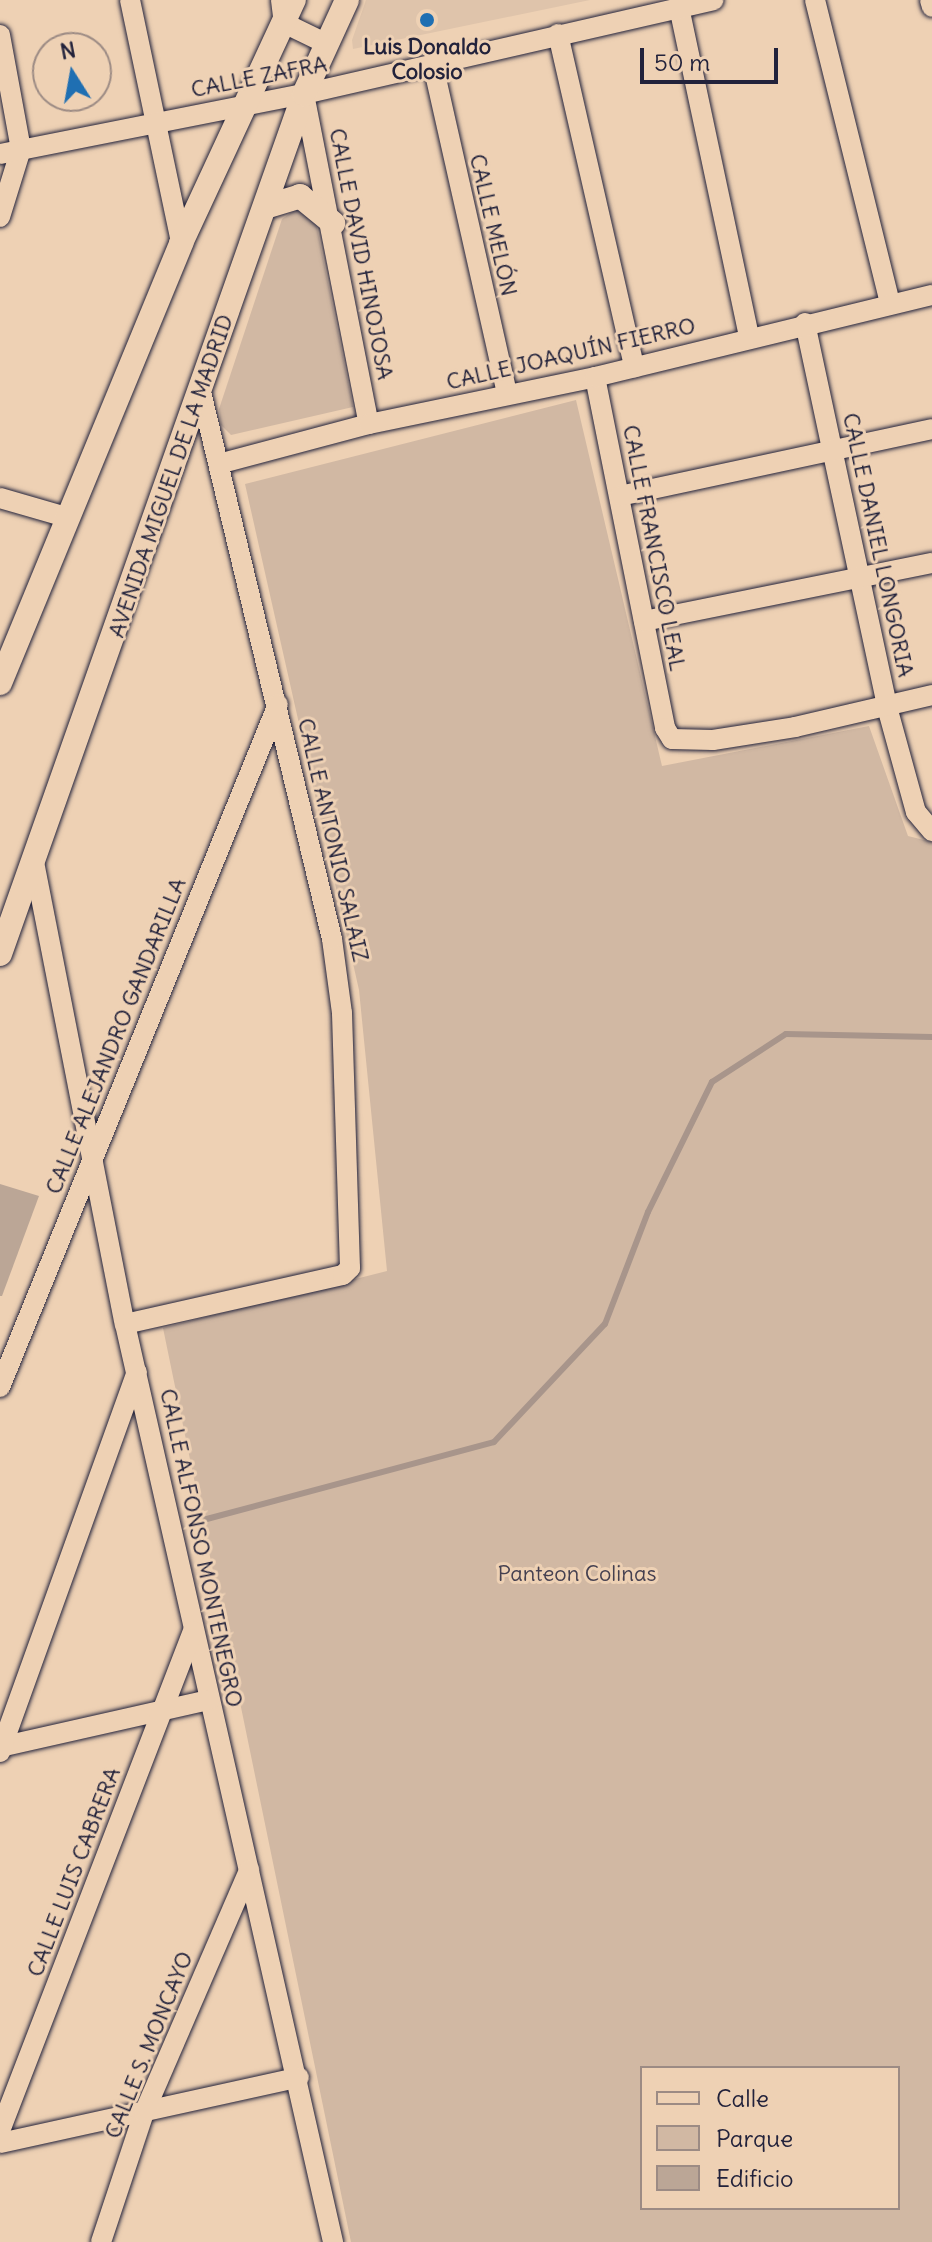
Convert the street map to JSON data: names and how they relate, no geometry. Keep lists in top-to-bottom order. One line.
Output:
{"streets":{"main road":["AVENIDA MIGUEL DE LA MADRID"],"street":["CALLE ZAFRA","CALLE MELÓN","CALLE DAVID HINOJOSA","CALLE JOAQUÍN FIERRO","CALLE DANIEL LONGORIA","CALLE FRANCISCO LEAL","CALLE ANTONIO SALAIZ","CALLE ALEJANDRO GANDARILLA","CALLE ALFONSO MONTENEGRO","CALLE LUIS CABRERA","CALLE S. MONCAYO"]},"crossings":[["CALLE ZAFRA","CALLE MELÓN"],["CALLE ZAFRA","CALLE DAVID HINOJOSA"],["CALLE ZAFRA","AVENIDA MIGUEL DE LA MADRID"],["CALLE MELÓN","CALLE JOAQUÍN FIERRO"],["CALLE DAVID HINOJOSA","CALLE JOAQUÍN FIERRO"],["CALLE DAVID HINOJOSA","AVENIDA MIGUEL DE LA MADRID"],["CALLE JOAQUÍN FIERRO","CALLE DANIEL LONGORIA"],["CALLE JOAQUÍN FIERRO","CALLE FRANCISCO LEAL"],["CALLE JOAQUÍN FIERRO","CALLE ANTONIO SALAIZ"],["AVENIDA MIGUEL DE LA MADRID","CALLE ANTONIO SALAIZ"],["AVENIDA MIGUEL DE LA MADRID","CALLE ALFONSO MONTENEGRO"],["CALLE DANIEL LONGORIA","CALLE FRANCISCO LEAL"],["CALLE ANTONIO SALAIZ","CALLE ALEJANDRO GANDARILLA"],["CALLE ANTONIO SALAIZ","CALLE ALFONSO MONTENEGRO"],["CALLE ALEJANDRO GANDARILLA","CALLE ALFONSO MONTENEGRO"],["CALLE ALFONSO MONTENEGRO","CALLE LUIS CABRERA"],["CALLE ALFONSO MONTENEGRO","CALLE S. MONCAYO"]],"parks":["Panteon Colinas"],"places":["Luis Donaldo Colosio"],"legend":["Calle","Parque","Edificio"],"scale_bar":"50 m","north":"top"}
